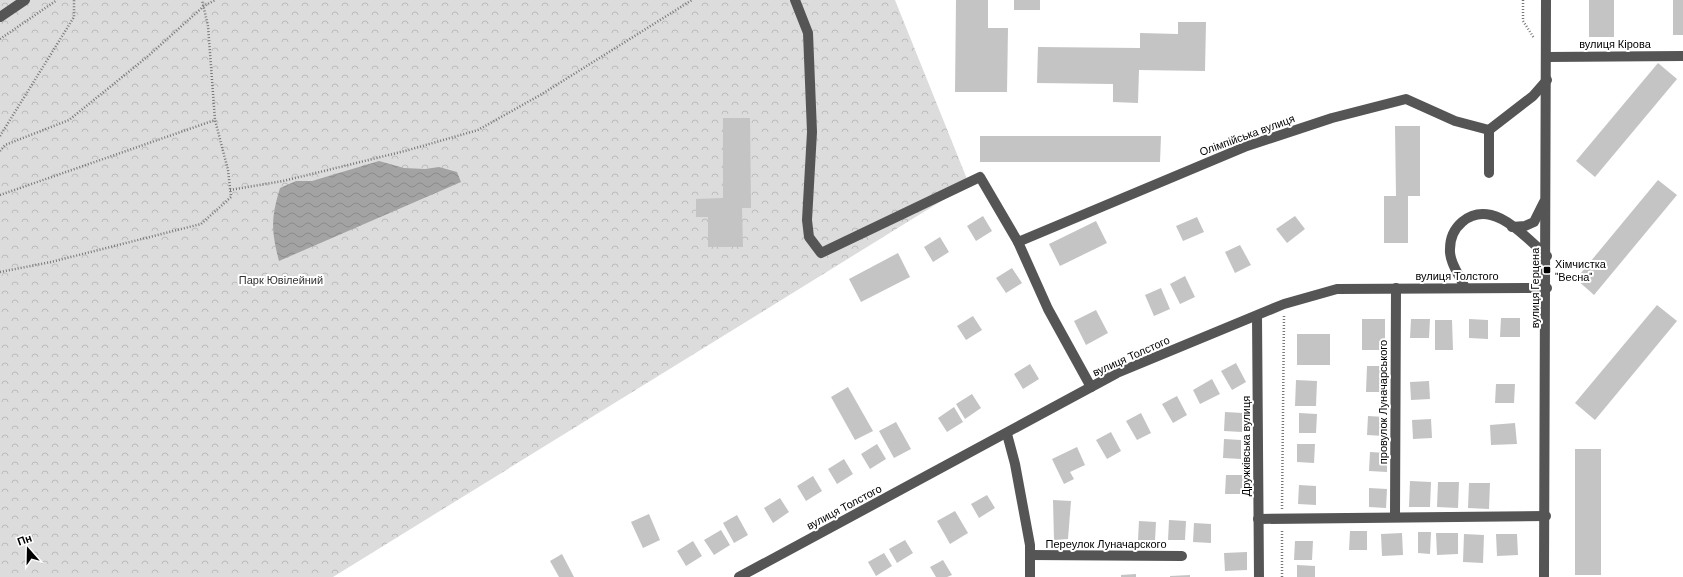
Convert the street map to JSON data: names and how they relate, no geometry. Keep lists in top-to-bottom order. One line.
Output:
{"streets":{"street":["вулиця Кірова","Олімпійська вулиця","вулиця Толстого","вулиця Герцена","провулок Луначарського","Дружківська вулиця","Переулок Луначарского"]},"crossings":[["вулиця Кірова","вулиця Герцена"],["вулиця Толстого","вулиця Герцена"],["вулиця Толстого","провулок Луначарського"],["вулиця Толстого","Дружківська вулиця"]],"parks":["Парк Ювілейний"],"places":{"transit":["Хімчистка \"Весна\""]},"north":"top"}
